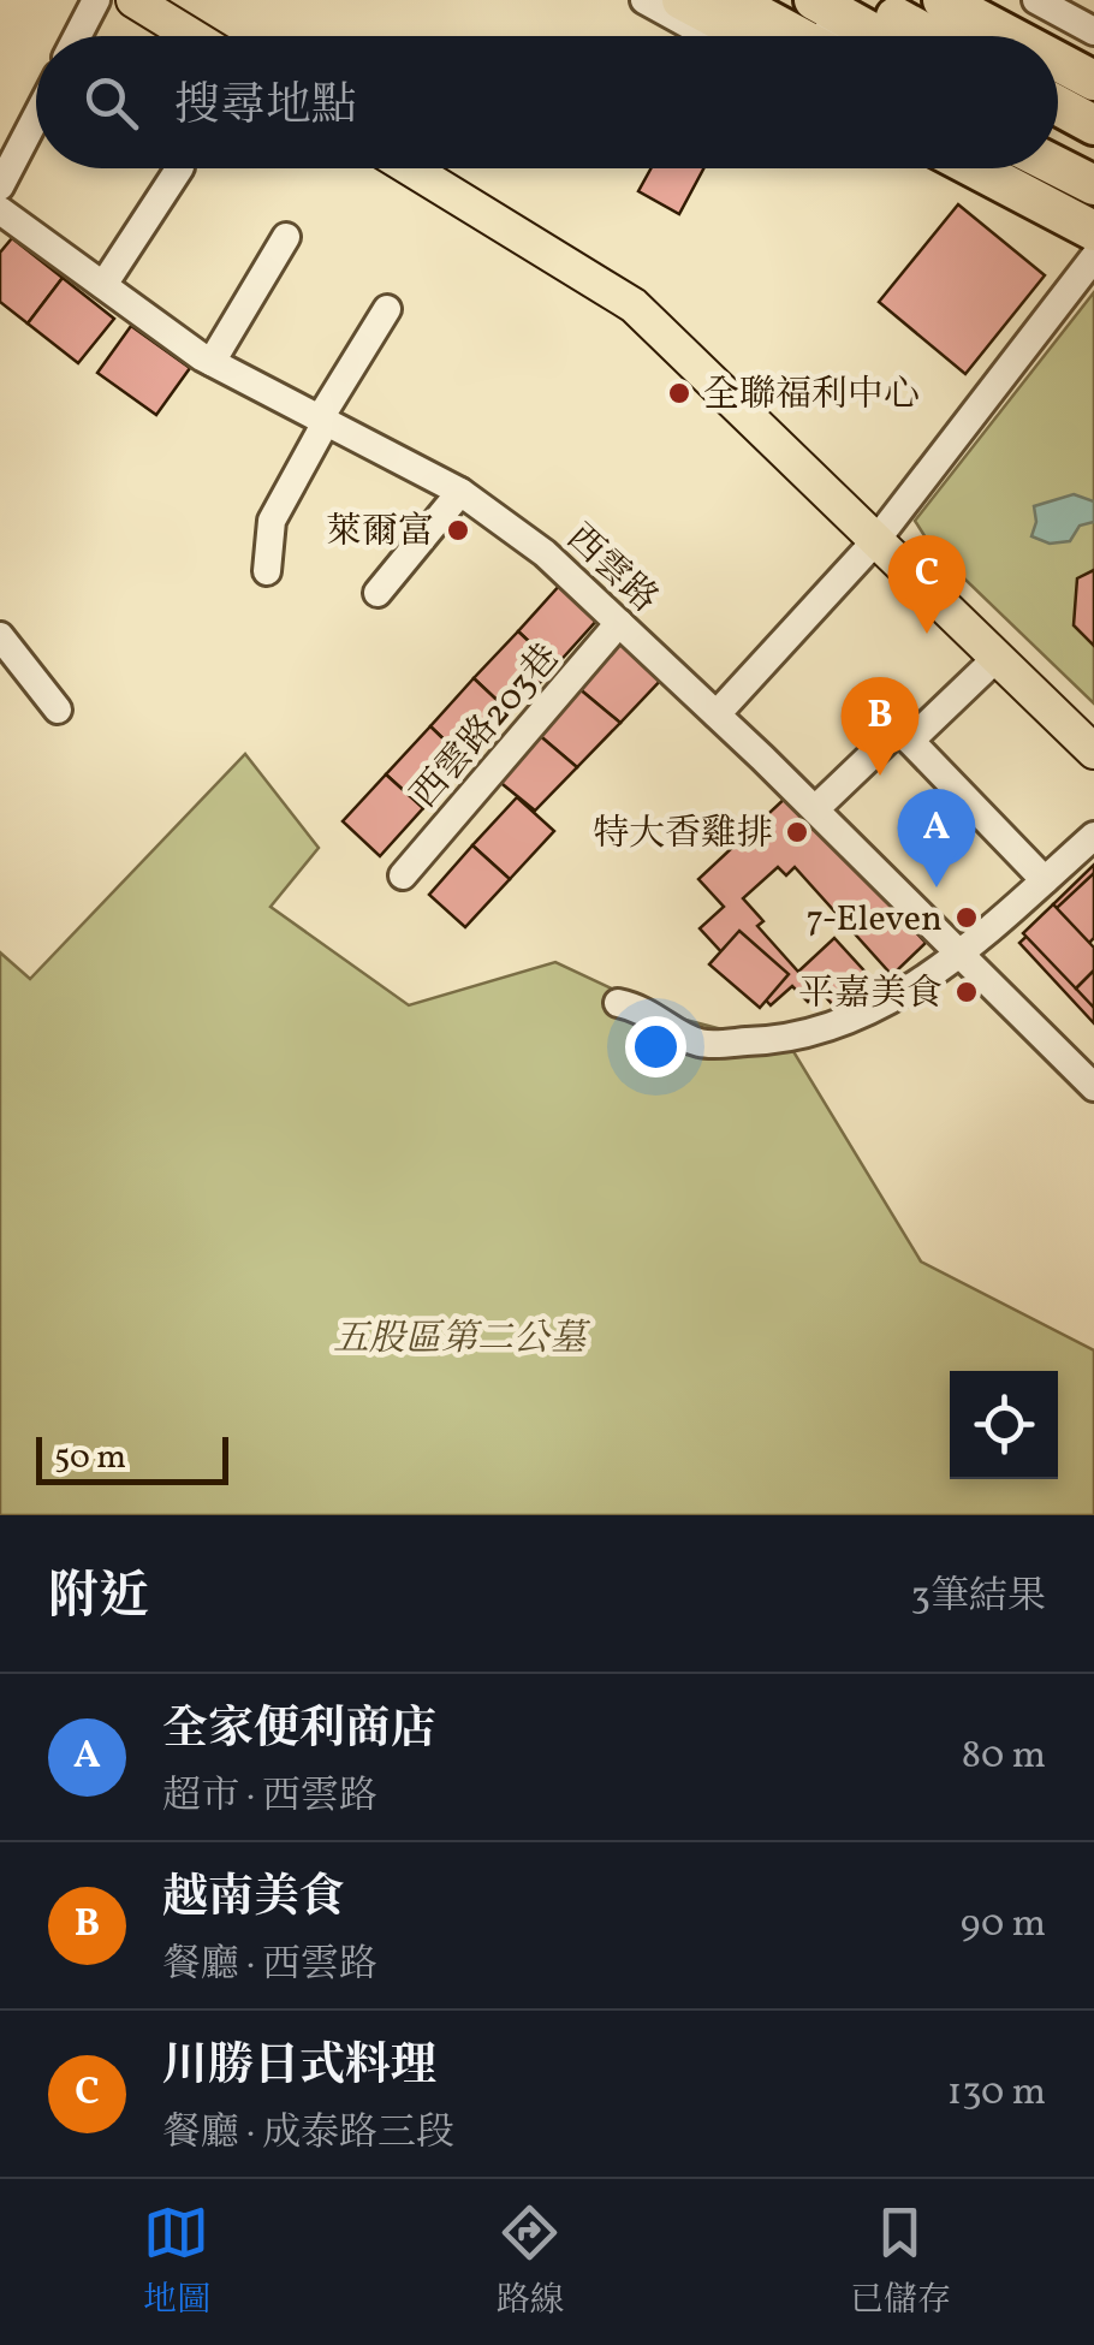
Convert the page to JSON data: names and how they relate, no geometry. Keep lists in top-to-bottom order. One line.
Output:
{"streets":{"street":["西雲路","西雲路203巷"]},"crossings":[["西雲路","西雲路203巷"]],"parks":["五股區第二公墓"],"places":["全聯福利中心","萊爾富","特大香雞排","7-Eleven","平嘉美食"],"scale_bar":"50 m","page":{"search":"搜尋地點","pins":["C","B","A"],"scale":"50 m","heading":["附近","3筆結果"],"list":[{"mark":"A","name":"全家便利商店","note":"超市 · 西雲路","value":"80 m"},{"mark":"B","name":"越南美食","note":"餐廳 · 西雲路","value":"90 m"},{"mark":"C","name":"川勝日式料理","note":"餐廳 · 成泰路三段","value":"130 m"}],"nav":["地圖","路線","已儲存"]}}
